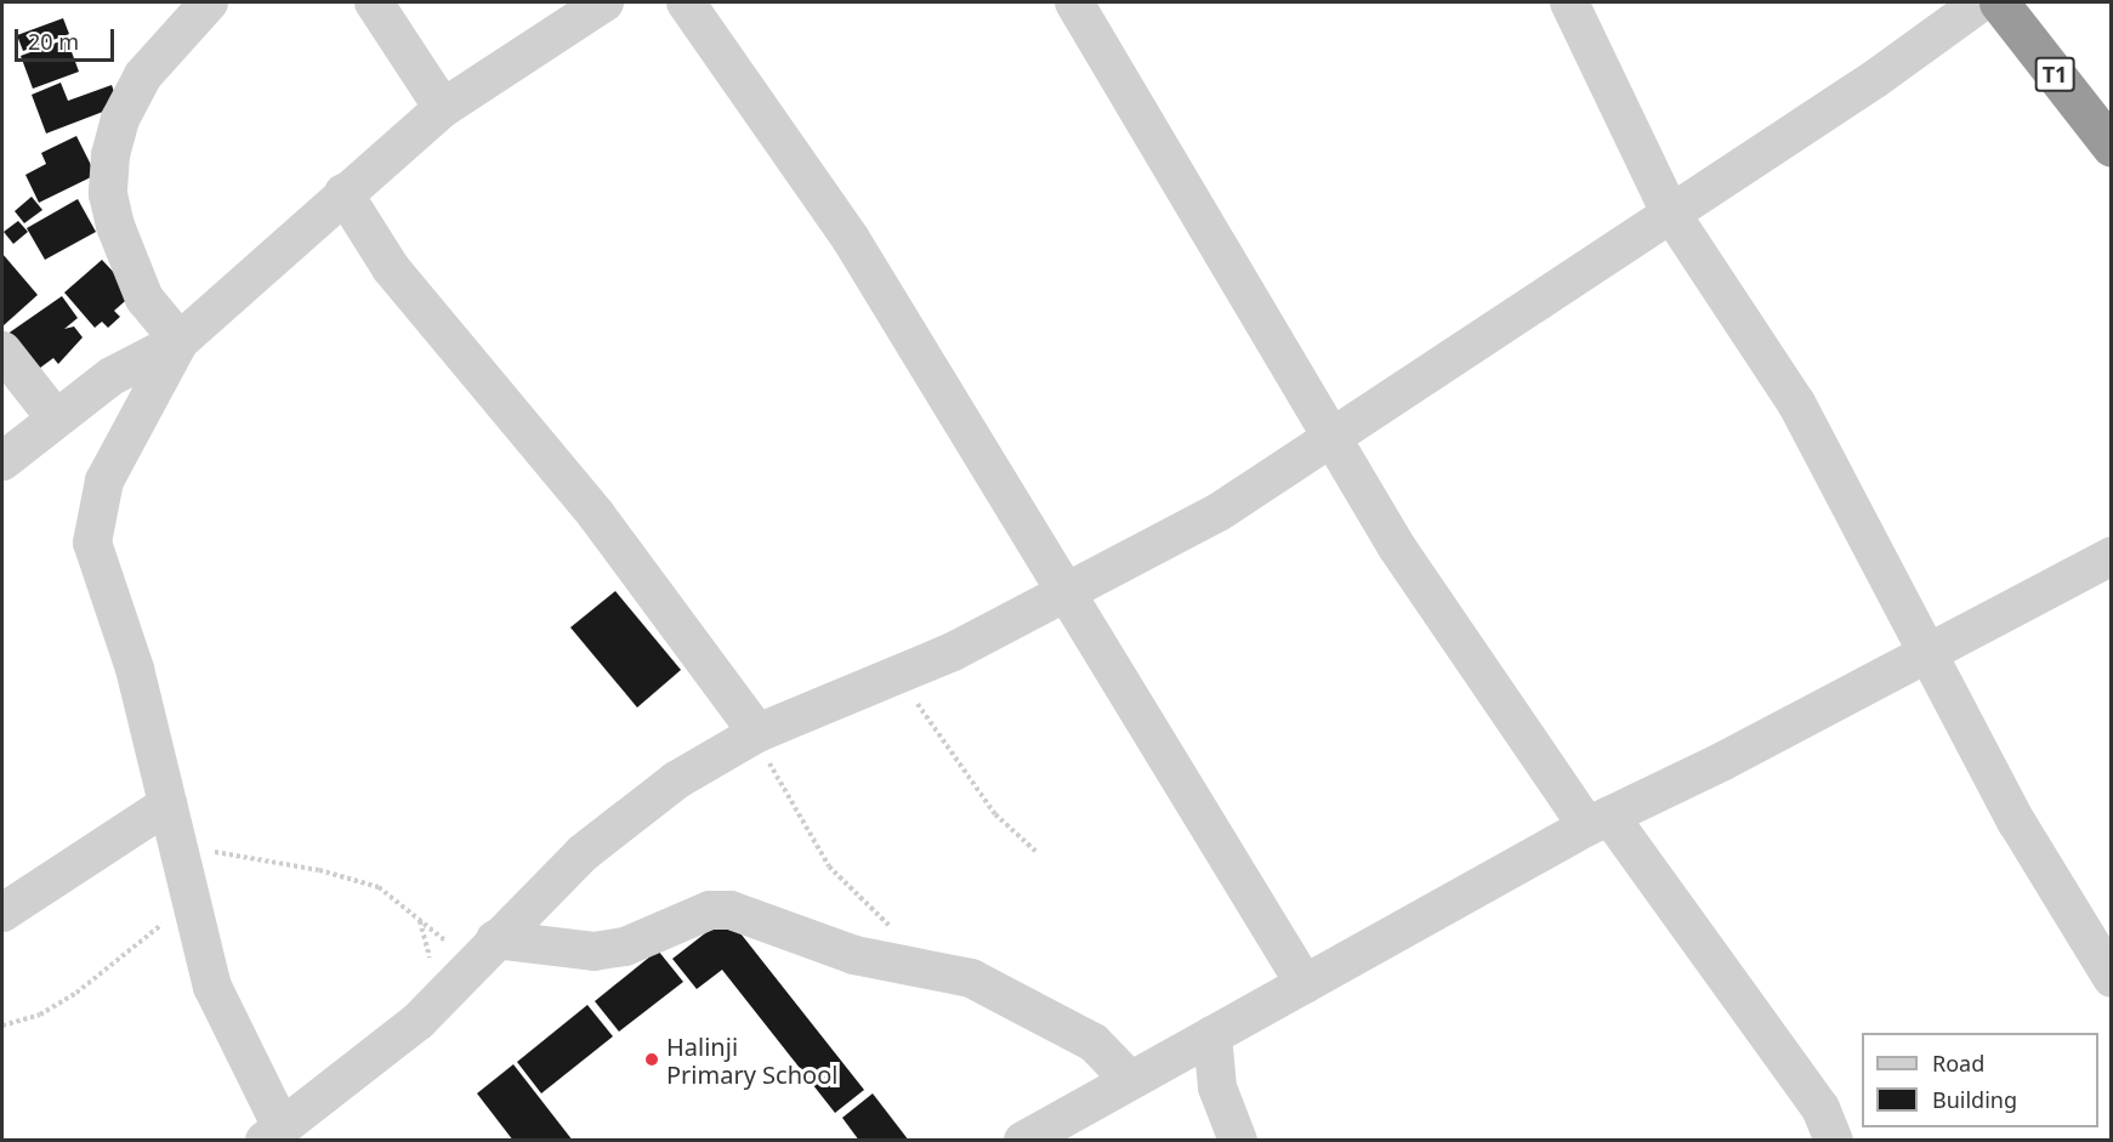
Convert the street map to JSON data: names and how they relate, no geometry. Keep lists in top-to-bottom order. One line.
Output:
{"streets":{"highway":["T1"]},"places":["Halinji Primary School"],"legend":["Road","Building"],"scale_bar":"20 m"}
